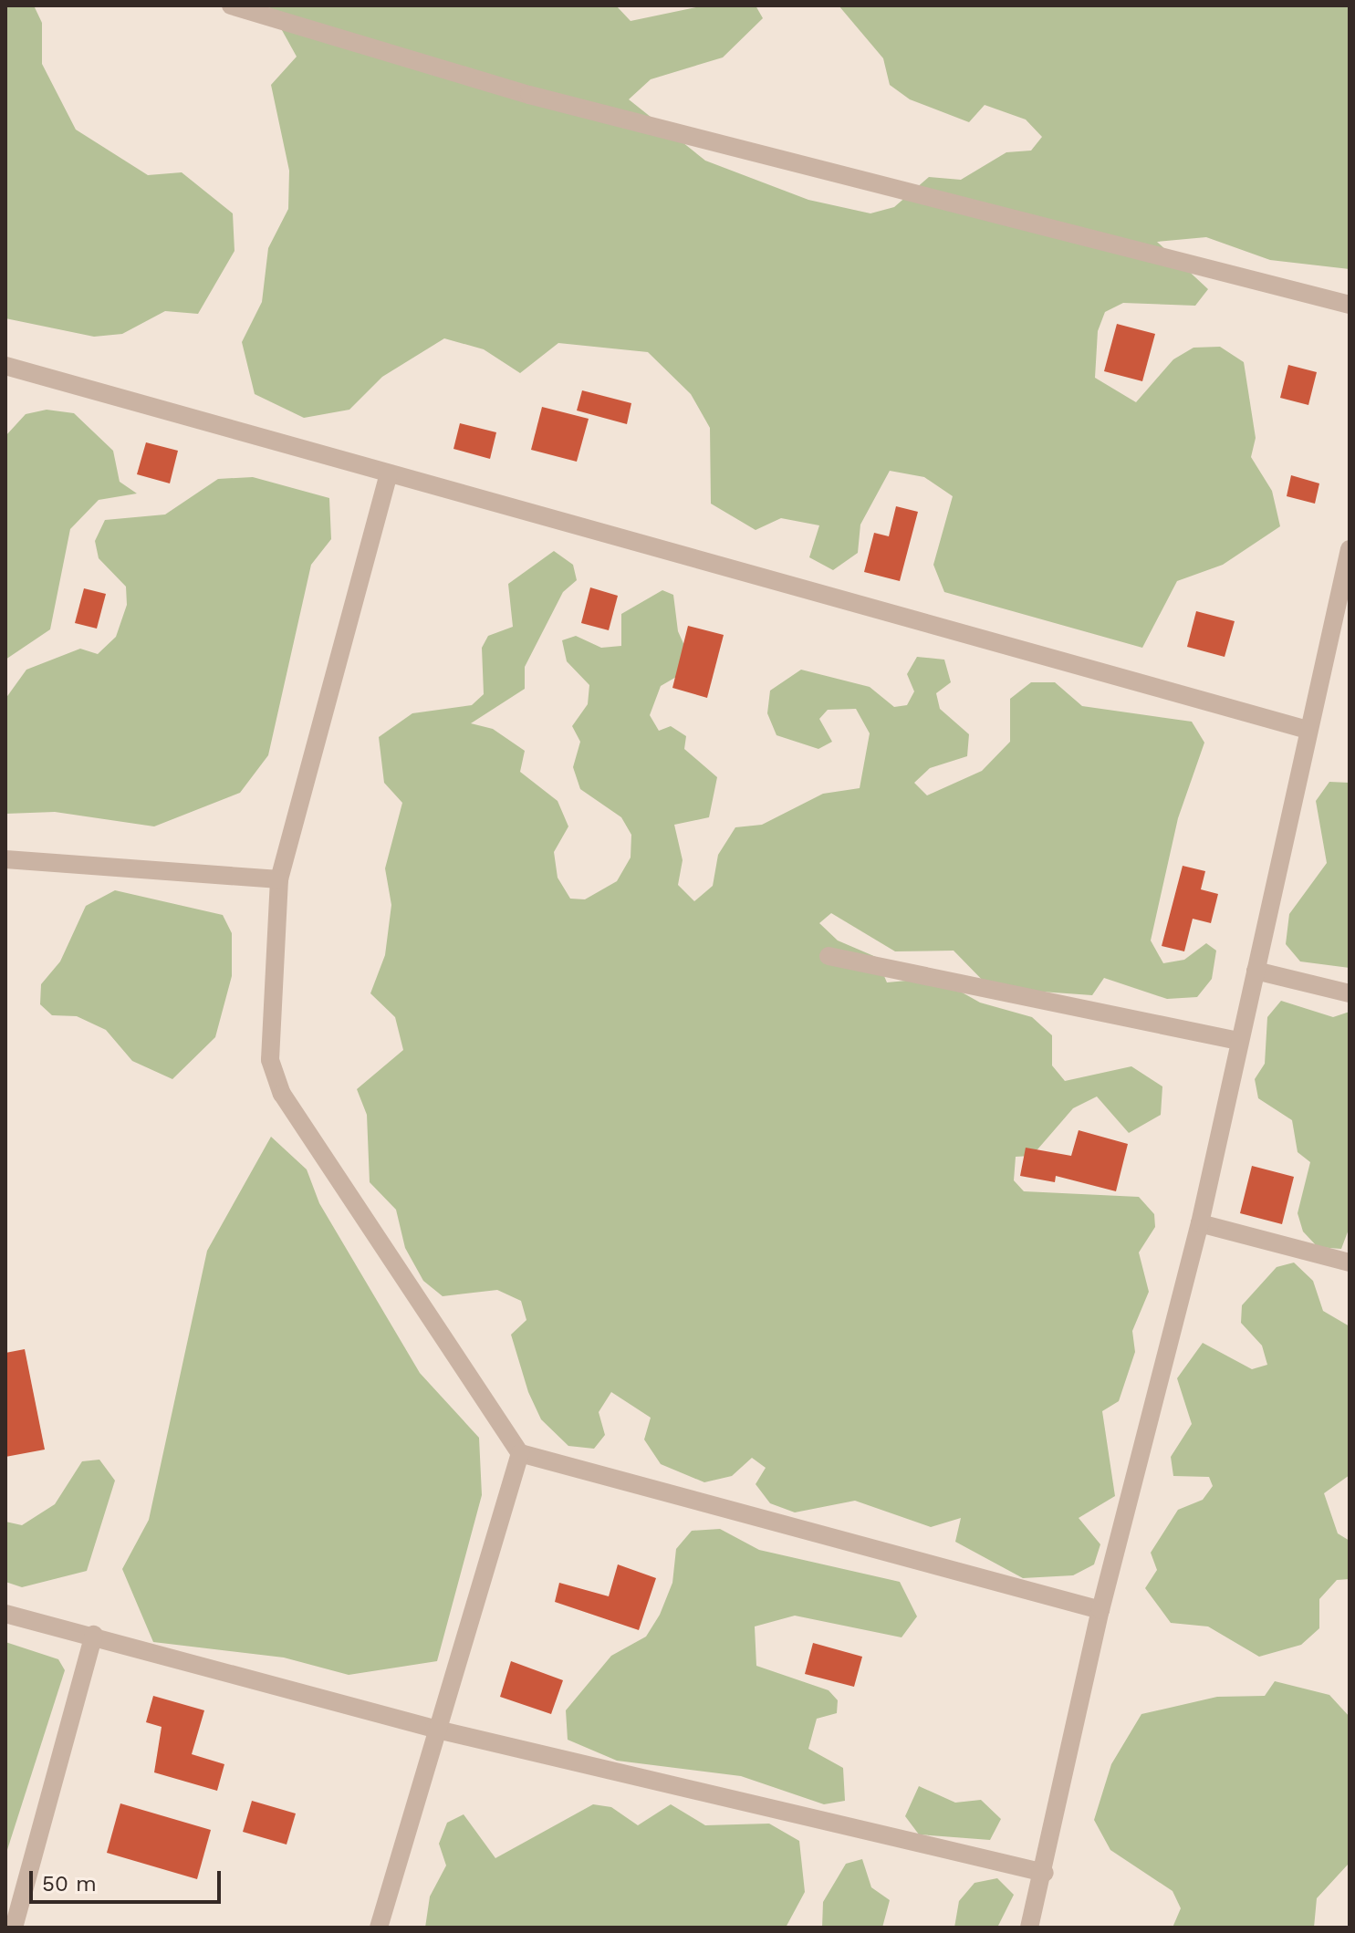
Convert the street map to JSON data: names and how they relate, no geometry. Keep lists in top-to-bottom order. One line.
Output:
{"scale_bar":"50 m"}
